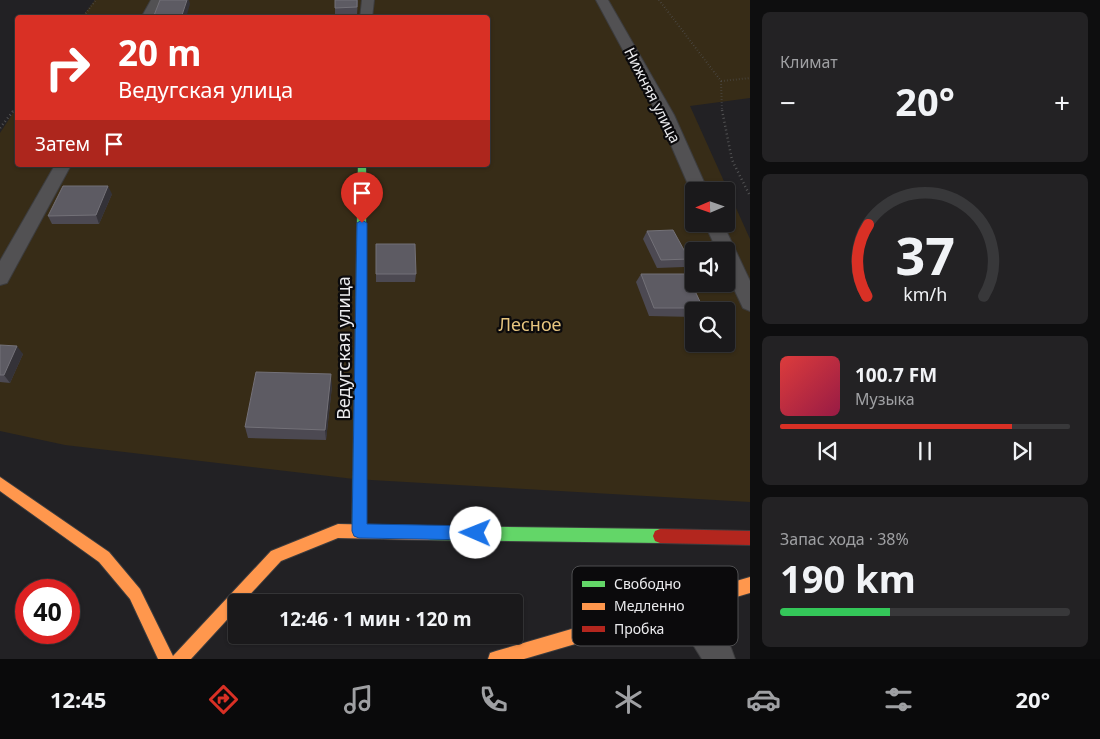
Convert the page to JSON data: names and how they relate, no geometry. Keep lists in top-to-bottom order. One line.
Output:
{"streets":{"street":["Нижняя улица","Ведугская улица"]},"parks":["Лесное"],"legend":["Свободно","Медленно","Пробка"],"north":"left","page":{"tile":["Климат",["Запас хода · 38%","190 km"]],"turn":["20 m","Ведугская улица"],"heat":["−","20°","+"],"then":"Затем","song":["100.7 FM","Музыка"],"limit":"40","trip":"12:46 · 1 мин · 120 m","tabs":["12:45","20°"],"gauge":["37","km/h"]}}
